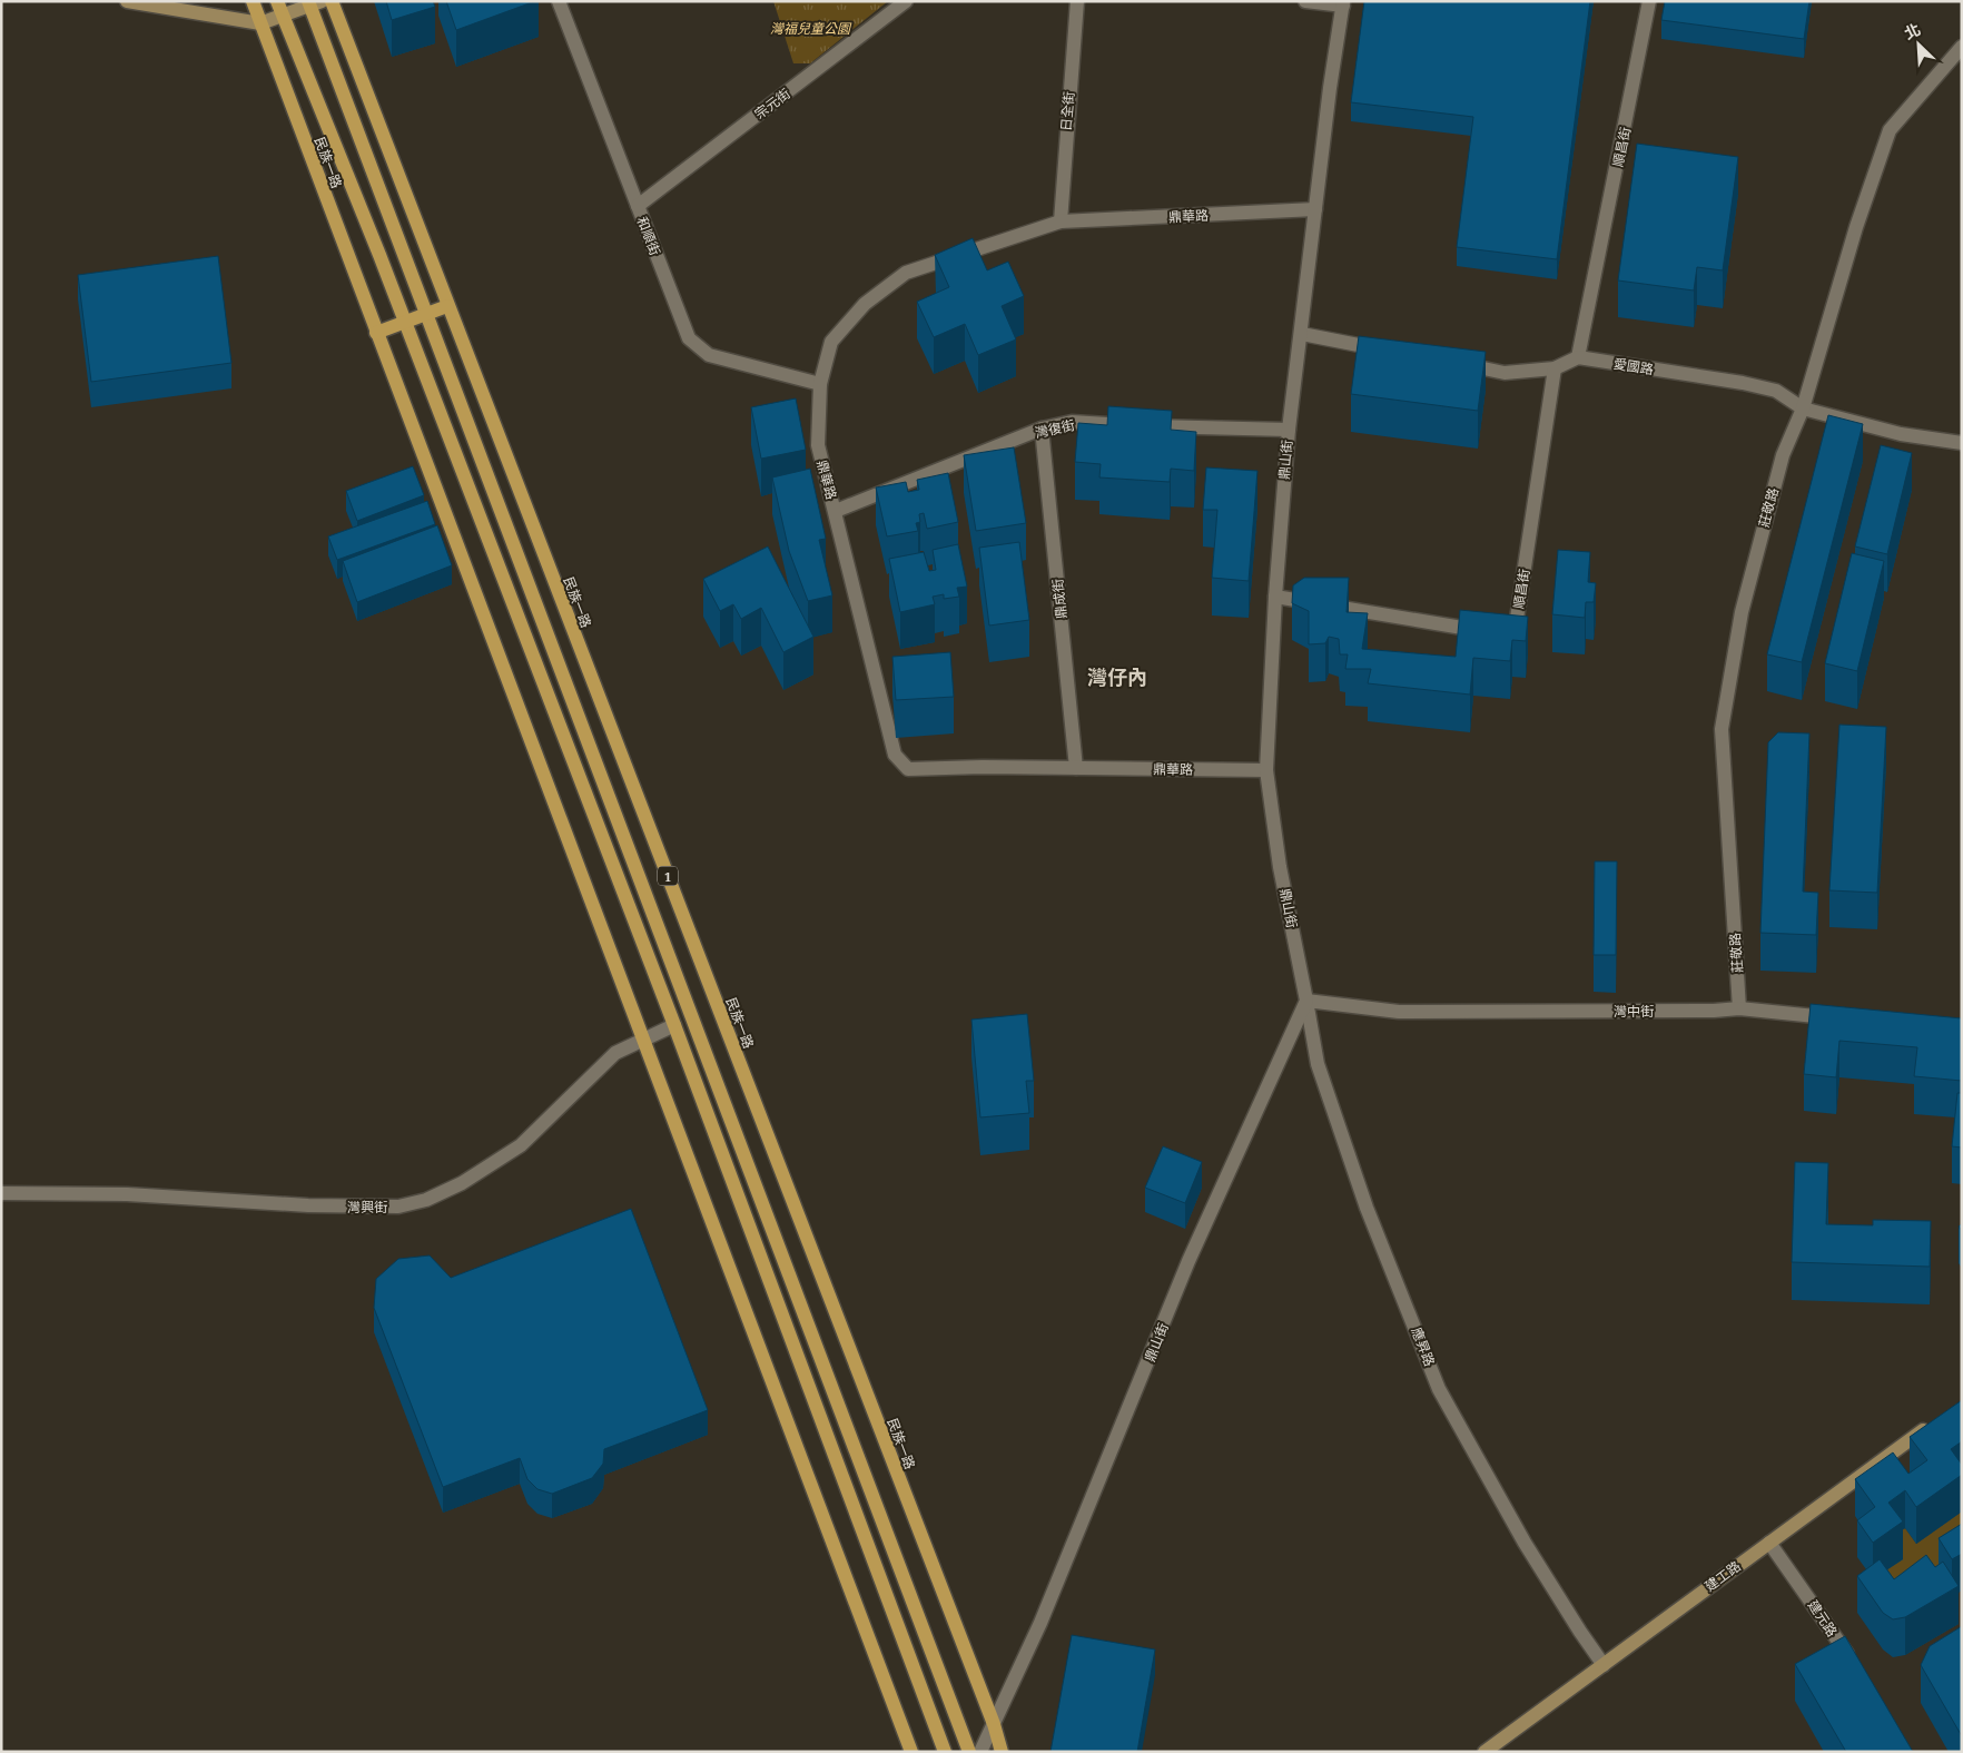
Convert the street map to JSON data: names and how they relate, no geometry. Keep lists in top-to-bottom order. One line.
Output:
{"streets":{"main road":["民族一路","1"],"street":["宗元街","日全街","順昌街","鼎華路","和順街","愛國路","灣復街","鼎山街","莊敬路","鼎成街","灣中街","灣興街","應昇路","建工路","建元路"]},"crossings":[["宗元街","和順街"],["日全街","鼎華路"],["順昌街","愛國路"],["順昌街","鼎山街"],["民族一路","鼎山街"],["民族一路","灣興街"],["鼎華路","和順街"],["鼎華路","灣復街"],["鼎華路","鼎山街"],["鼎華路","鼎成街"],["愛國路","莊敬路"],["灣復街","鼎山街"],["灣復街","鼎成街"],["鼎山街","灣中街"],["鼎山街","應昇路"],["莊敬路","灣中街"],["灣中街","應昇路"],["應昇路","建工路"],["建工路","建元路"]],"districts":["灣仔內"],"parks":["灣福兒童公園"],"north":"top left"}
